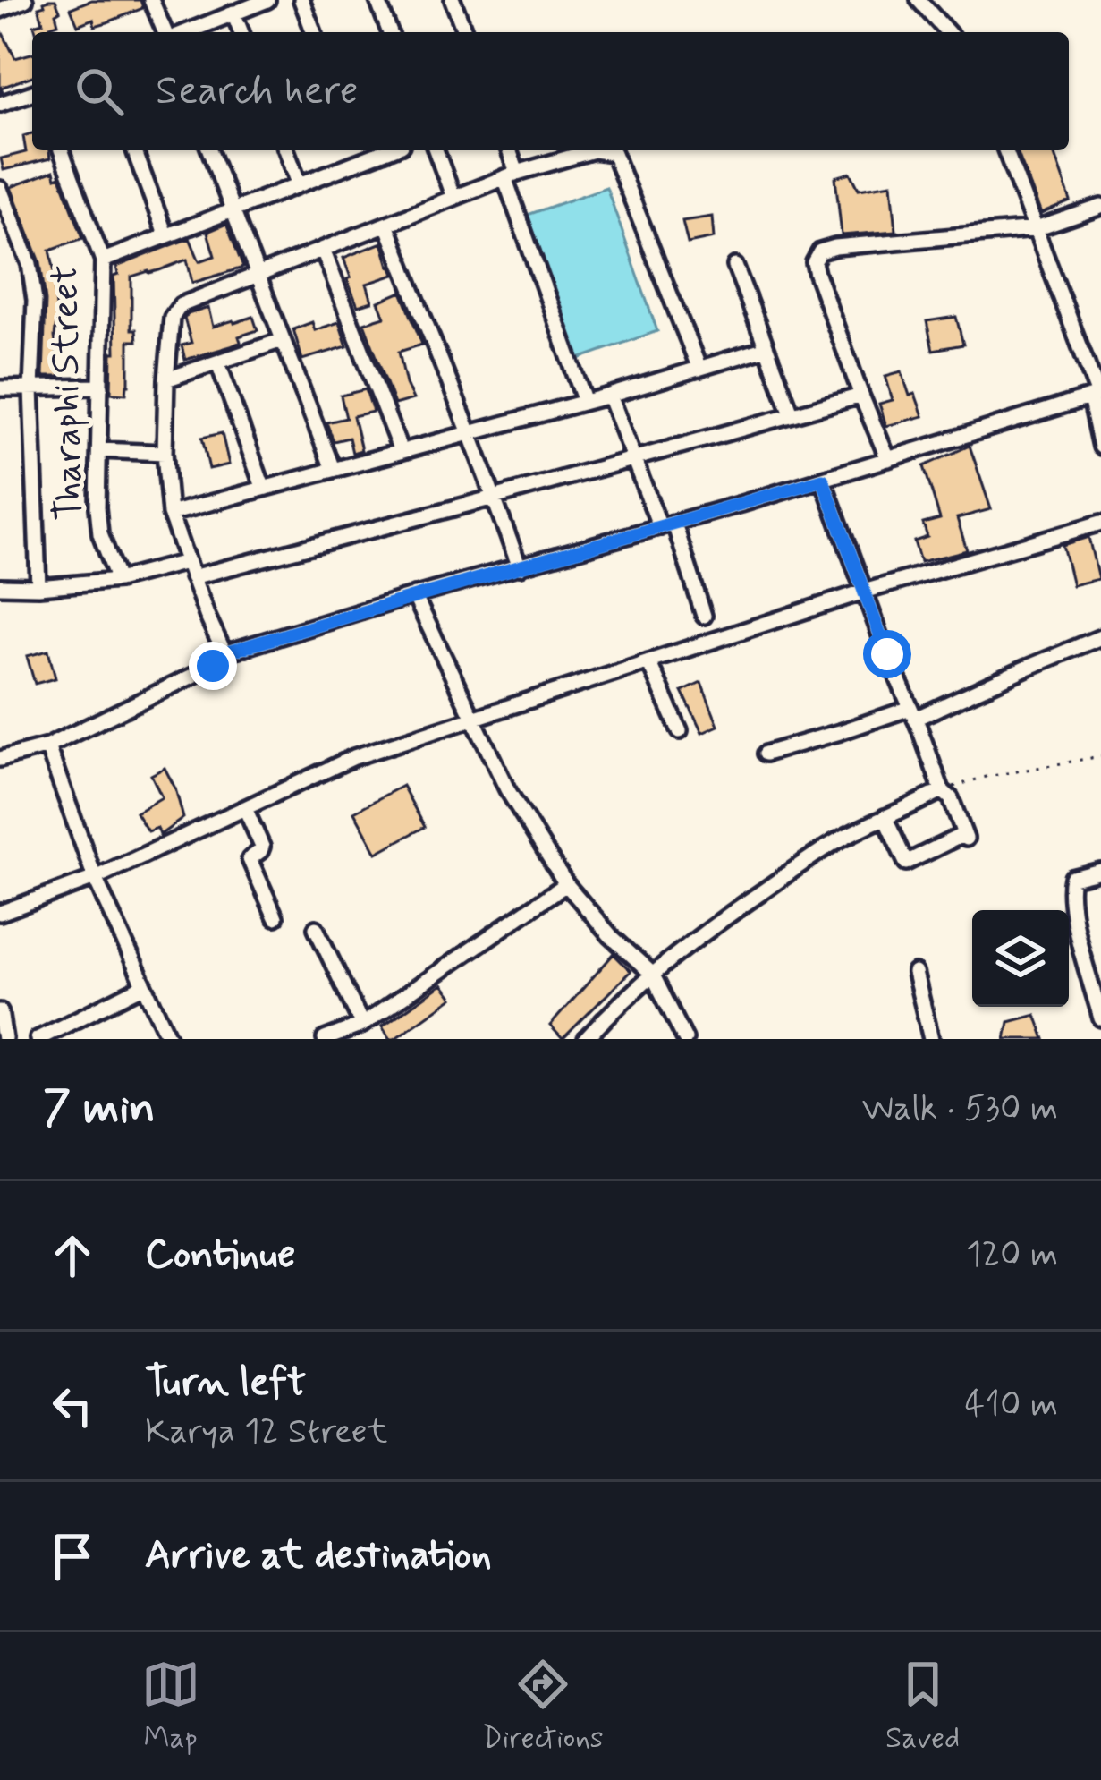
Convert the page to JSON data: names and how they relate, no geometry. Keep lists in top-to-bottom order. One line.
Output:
{"streets":{"street":["Tharaphi Street"]},"page":{"search":"Search here","heading":["7 min","Walk · 530 m"],"list":[["Continue","120 m"],["Turn left","Karya 12 Street","410 m"],"Arrive at destination"],"nav":["Map","Directions","Saved"]}}
